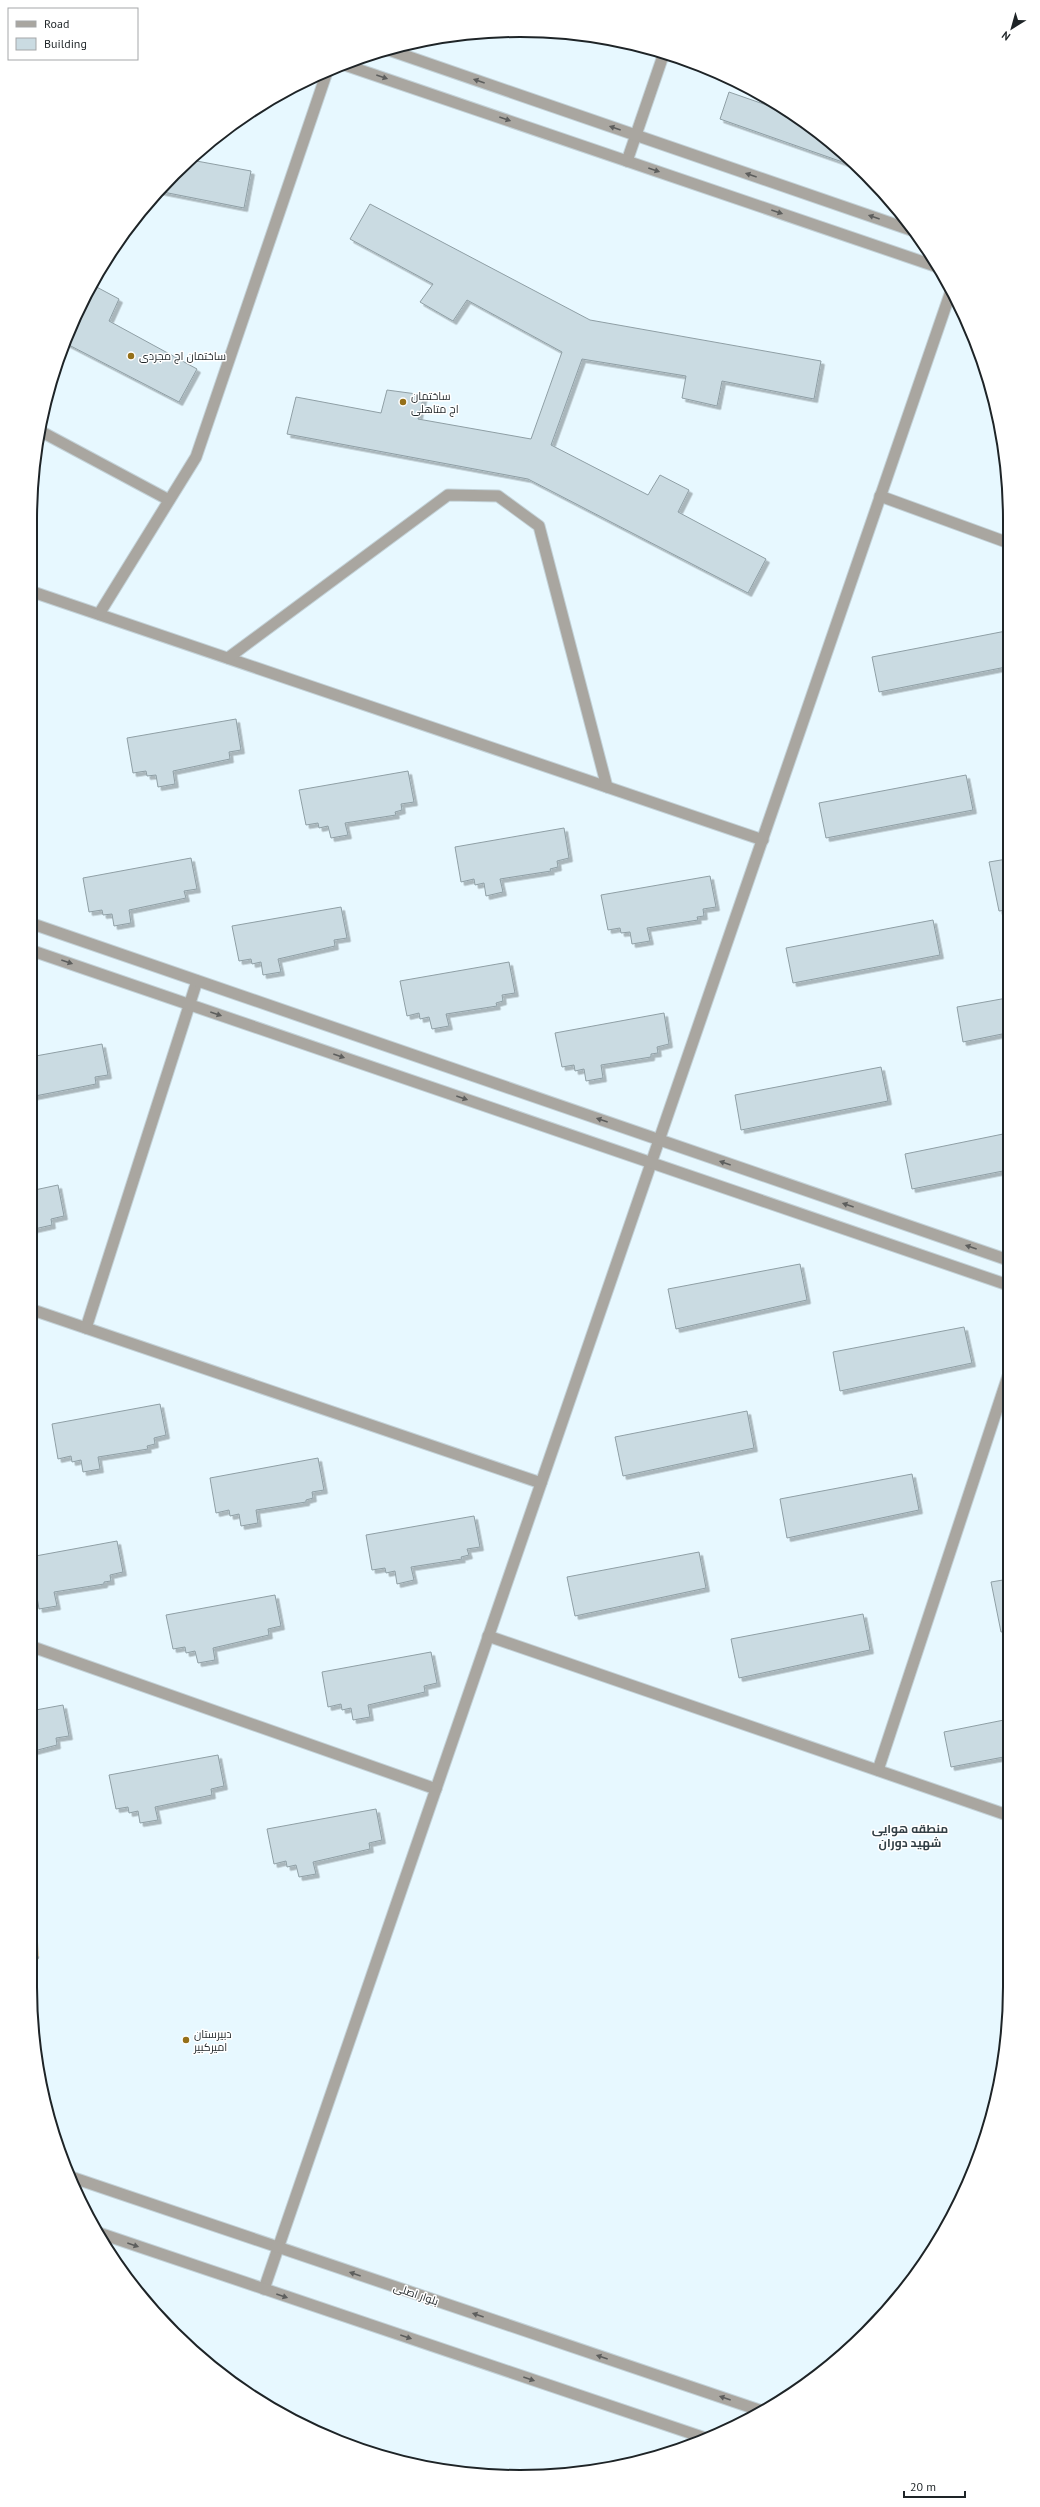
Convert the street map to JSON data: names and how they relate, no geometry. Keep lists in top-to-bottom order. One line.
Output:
{"streets":{"street":["بلوار اصلی"]},"districts":["منطقه هوایی شهید دوران"],"places":["ساختمان اچ مجردی","ساختمان اچ متاهلی","دبیرستان امیرکبیر"],"legend":["Road","Building"],"scale_bar":"20 m","north":"bottom left"}
